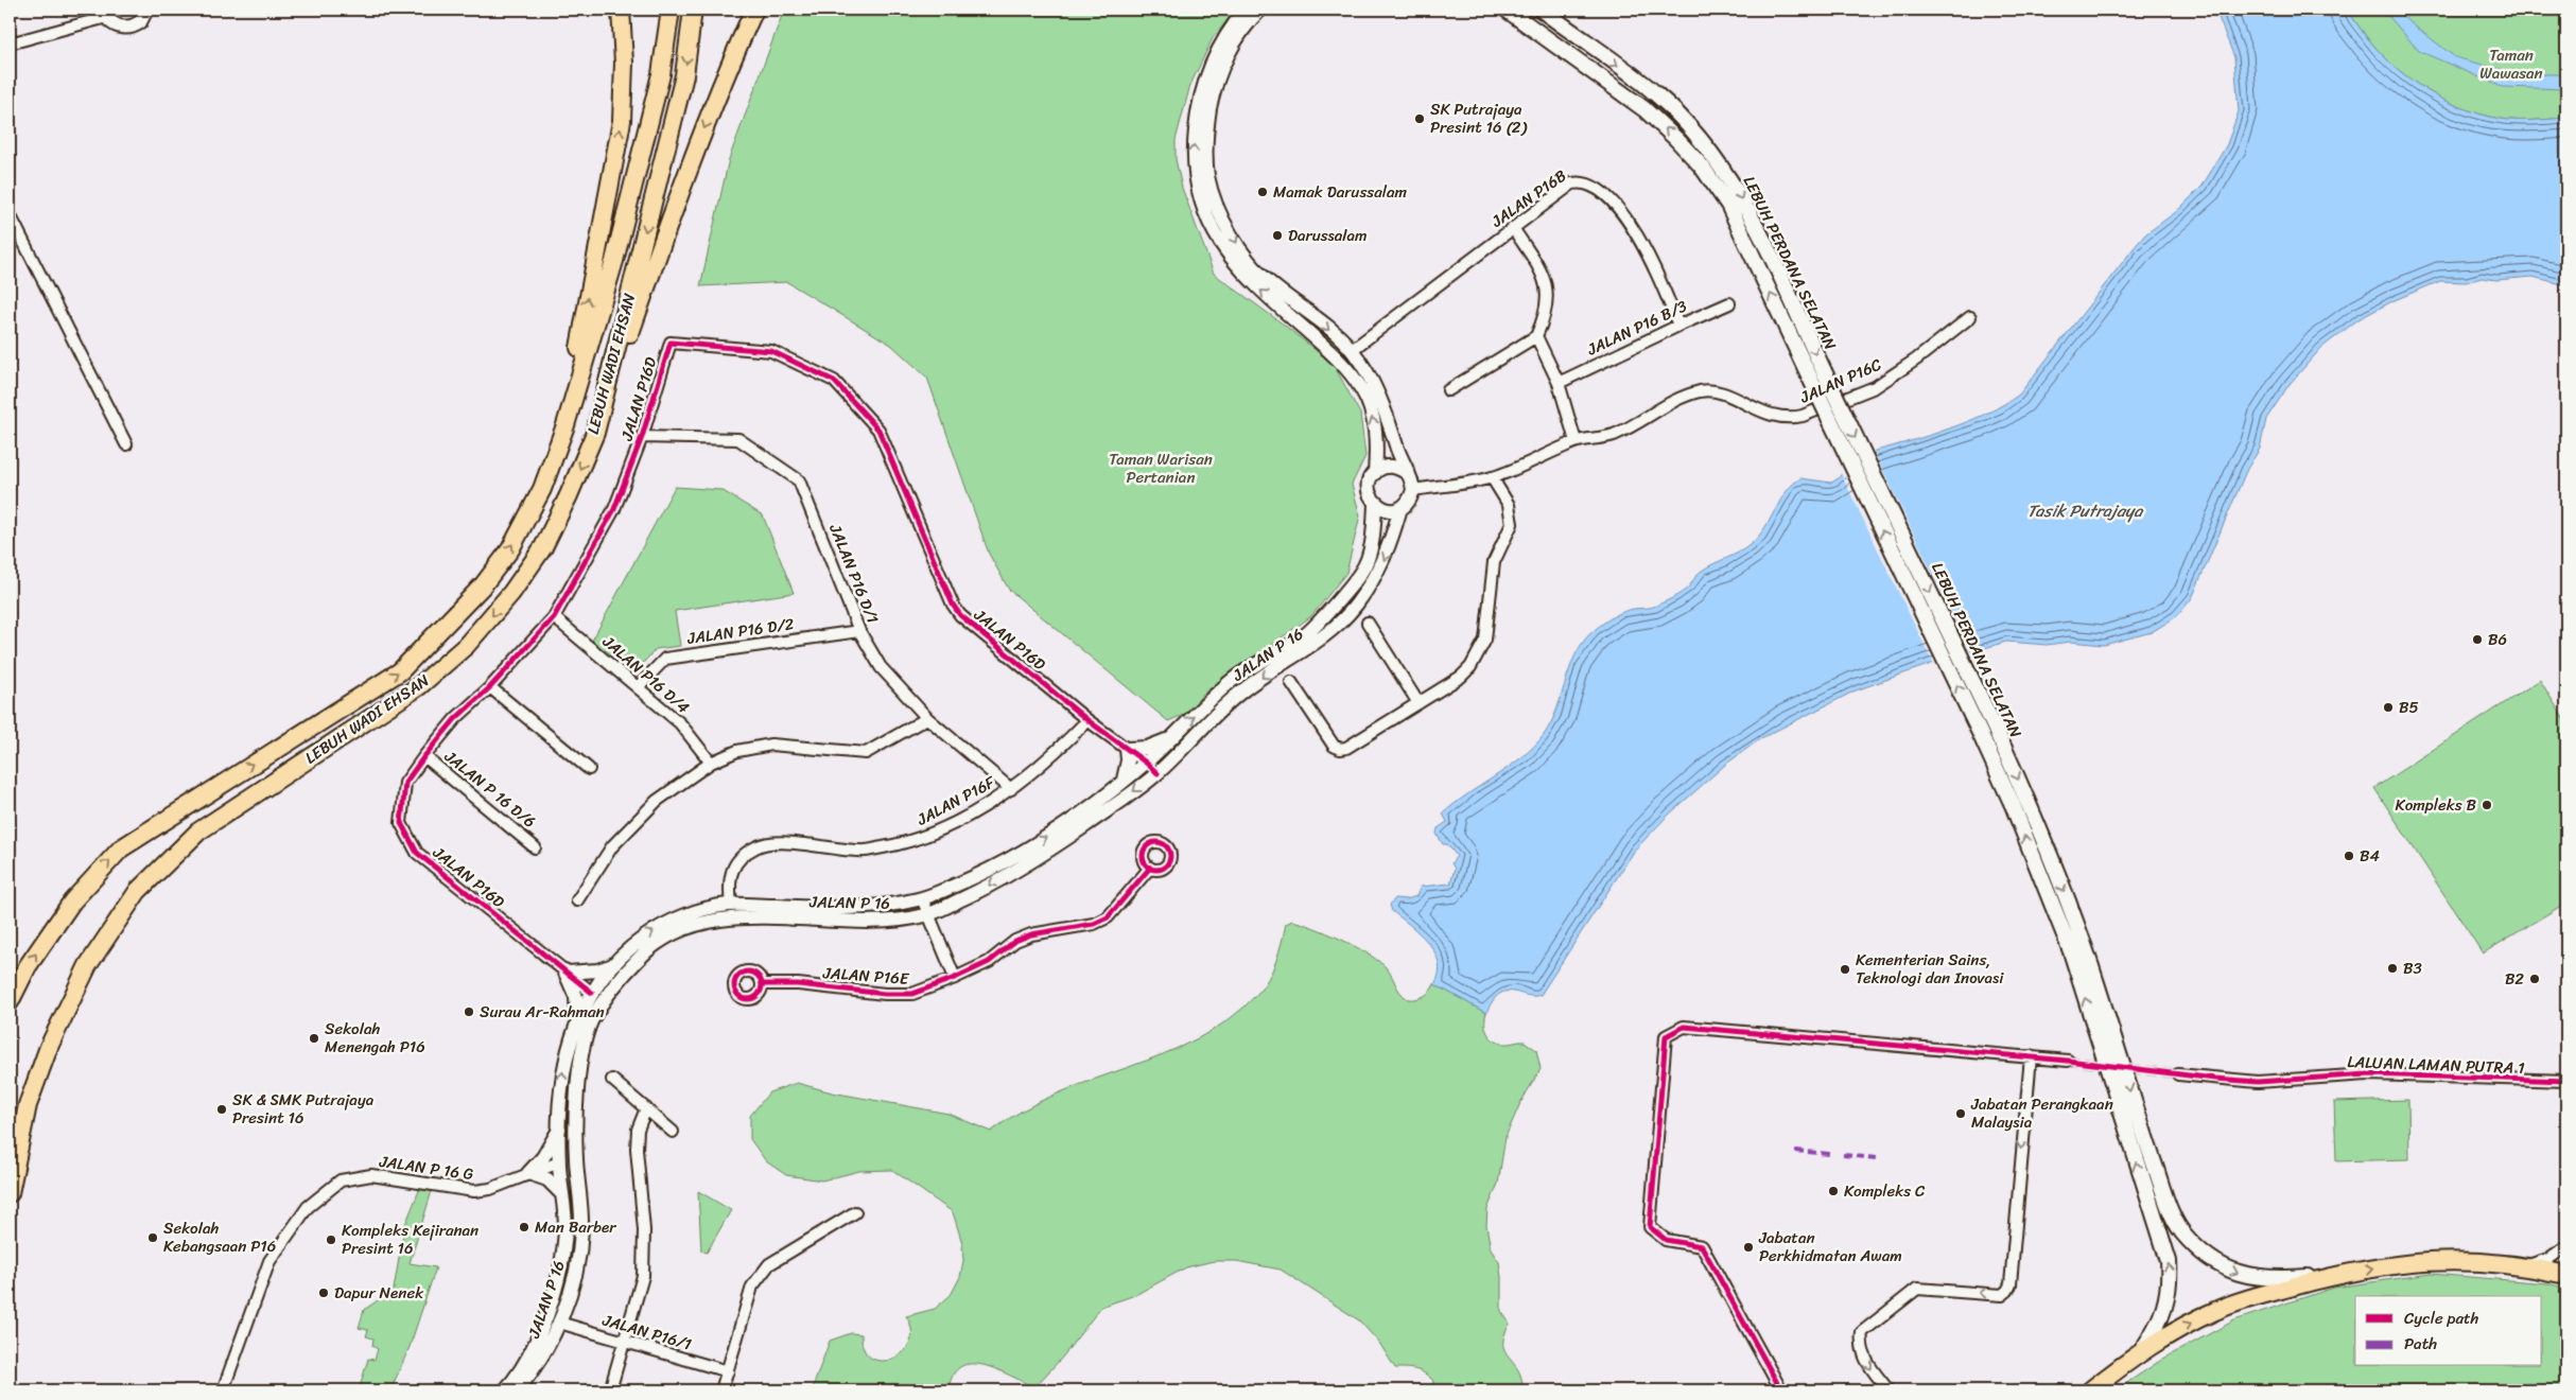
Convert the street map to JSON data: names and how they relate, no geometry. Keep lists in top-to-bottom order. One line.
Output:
{"streets":{"main road":["LEBUH PERDANA SELATAN","LEBUH WADI EHSAN"],"street":["JALAN P16B","JALAN P16 B/3","JALAN P16C","JALAN P16D","JALAN P16 D/1","JALAN P16 D/2","JALAN P 16","JALAN P16 D/4","JALAN P 16 D/6","JALAN P16F","JALAN P16E","LALUAN LAMAN PUTRA 1","JALAN P 16 G","JALAN P16/1"]},"crossings":[["JALAN P16B","JALAN P16 B/3"],["JALAN P16C","JALAN P 16"],["JALAN P16D","JALAN P16 D/1"],["JALAN P16D","JALAN P 16"],["JALAN P16D","JALAN P16 D/4"],["JALAN P16D","JALAN P 16 D/6"],["JALAN P16D","JALAN P16F"],["JALAN P16 D/1","JALAN P16 D/2"],["JALAN P16 D/1","JALAN P16F"],["JALAN P16 D/2","JALAN P16 D/4"],["JALAN P 16","JALAN P16F"],["JALAN P 16","JALAN P 16 G"],["JALAN P 16","JALAN P16/1"]],"water":["Tasik Putrajaya"],"parks":["Taman Wawasan","Taman Warisan Pertanian"],"places":["SK Putrajaya Presint 16 (2)","Mamak Darussalam","Darussalam","B6","B5","Kompleks B","B4","B3","Kementerian Sains, Teknologi dan Inovasi","B2","Surau Ar-Rahman","Sekolah Menengah P16","SK & SMK Putrajaya Presint 16","Jabatan Perangkaan Malaysia","Kompleks C","Man Barber","Sekolah Kebangsaan P16","Kompleks Kejiranan Presint 16","Jabatan Perkhidmatan Awam","Dapur Nenek"],"legend":["Cycle path","Path"]}
